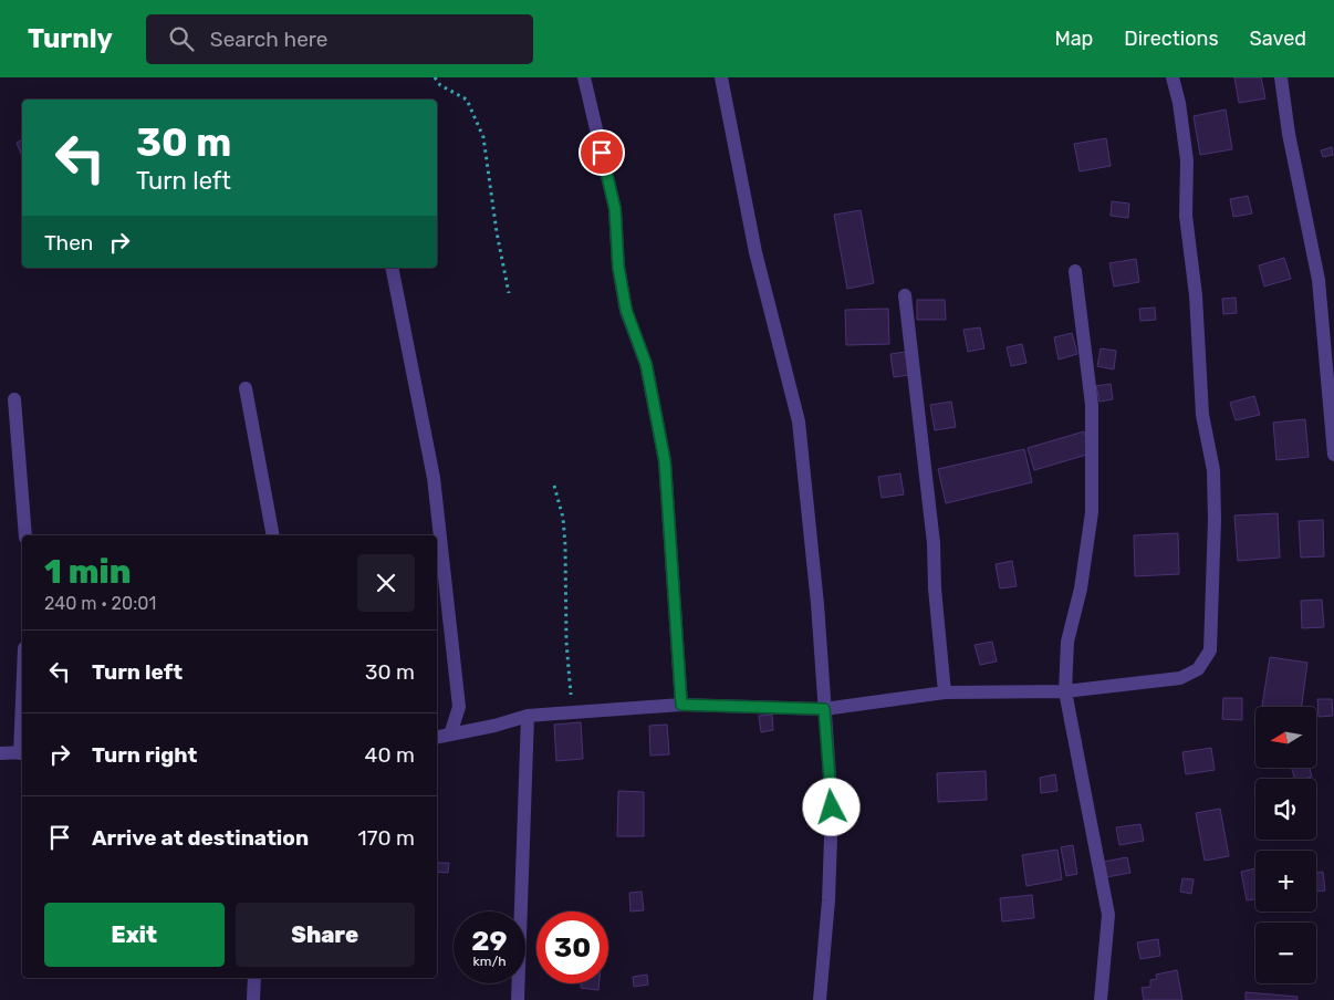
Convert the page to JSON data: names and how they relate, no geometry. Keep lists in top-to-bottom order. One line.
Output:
{"north":"left","page":{"header":"Turnly","search":"Search here","nav":["Map","Directions","Saved"],"turn":["30 m","Turn left"],"then":"Then","heading":["1 min","240 m · 20:01"],"list":[{"name":"Turn left","value":"30 m"},{"name":"Turn right","value":"40 m"},{"name":"Arrive at destination","value":"170 m"}],"map_buttons":["+","−"],"buttons":["Exit","Share"],"speed":"29 km/h","limit":"30"}}
